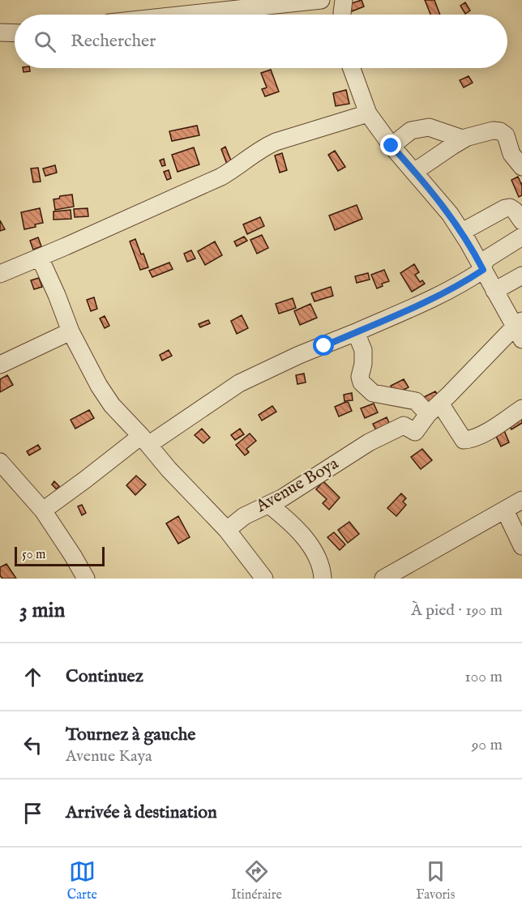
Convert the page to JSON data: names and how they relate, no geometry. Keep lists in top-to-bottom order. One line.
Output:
{"streets":{"street":["Avenue Boya"]},"scale_bar":"50 m","page":{"search":"Rechercher","scale":"50 m","heading":["3 min","À pied · 190 m"],"list":[["Continuez","100 m"],["Tournez à gauche","Avenue Kaya","90 m"],"Arrivée à destination"],"nav":["Carte","Itinéraire","Favoris"]}}
